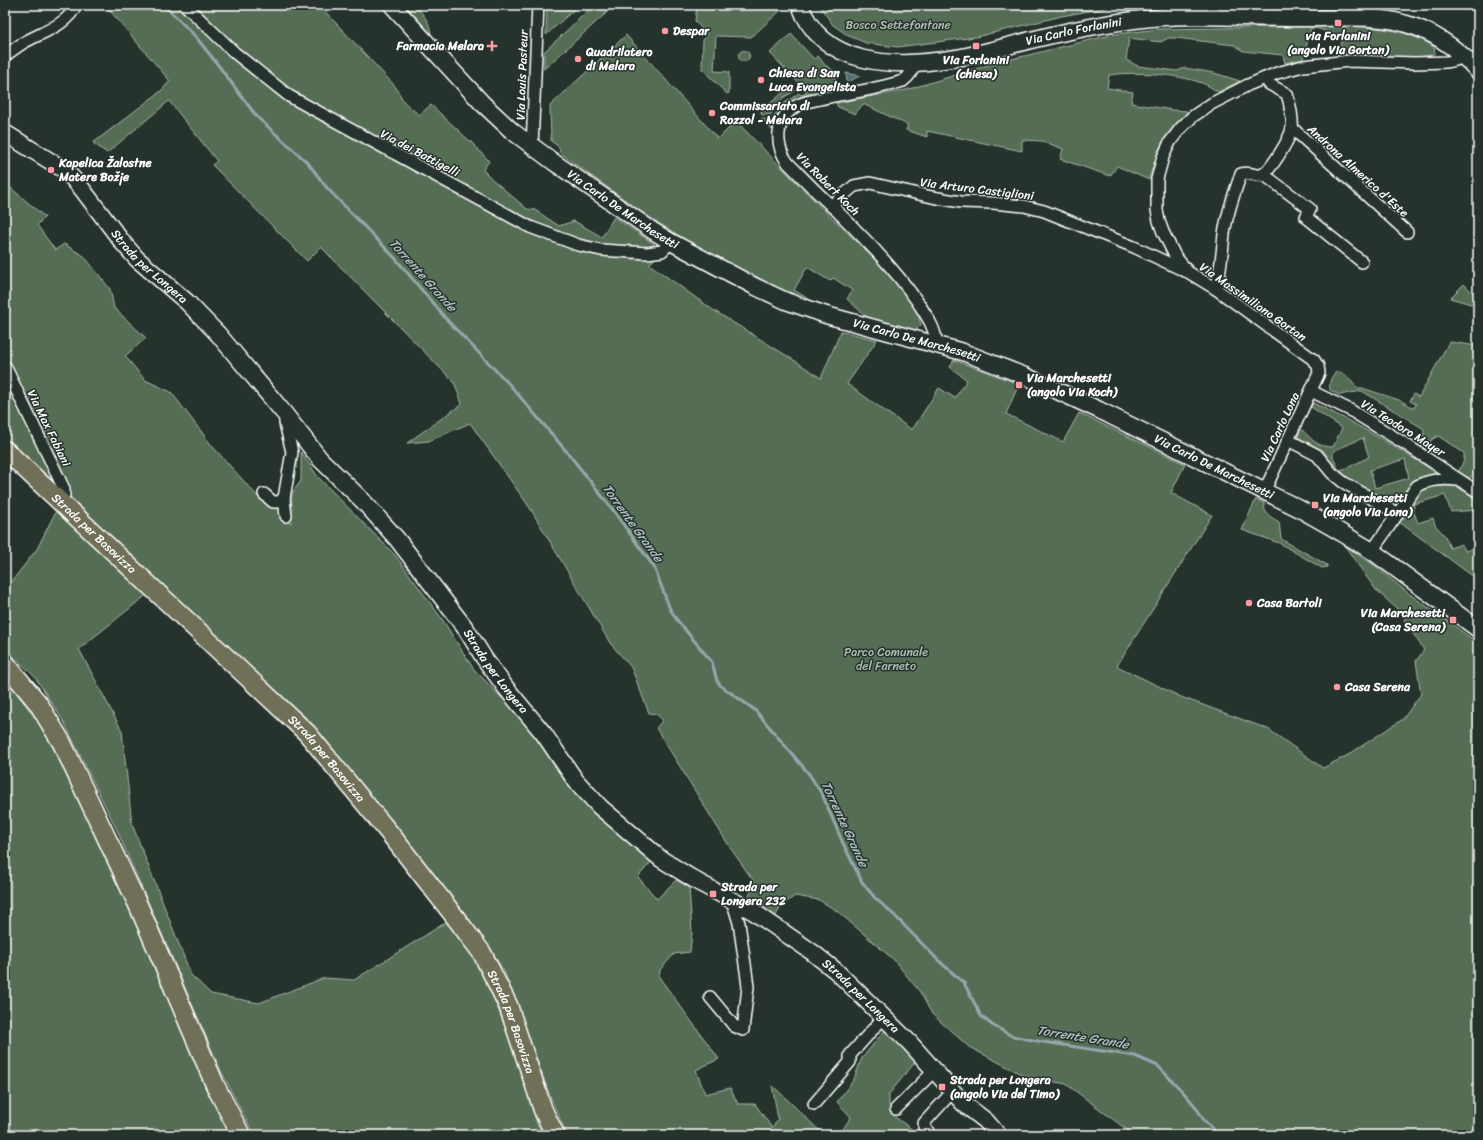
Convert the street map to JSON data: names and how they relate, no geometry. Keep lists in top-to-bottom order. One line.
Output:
{"streets":{"main road":["Via Carlo Forlanini","Via Carlo De Marchesetti","Strada per Longera","Strada per Basovizza"],"street":["Via Louis Pasteur","Via dei Battigelli","Androna Almerico d'Este","Via Robert Koch","Via Arturo Castiglioni","Via Massimiliano Gortan","Via Carlo Lona","Via Max Fabiani","Via Teodoro Mayer"]},"crossings":[["Via Carlo Forlanini","Via Robert Koch"],["Via Carlo Forlanini","Via Massimiliano Gortan"],["Via Louis Pasteur","Via Carlo De Marchesetti"],["Via dei Battigelli","Via Carlo De Marchesetti"],["Via Robert Koch","Via Arturo Castiglioni"],["Via Robert Koch","Via Carlo De Marchesetti"],["Via Arturo Castiglioni","Via Massimiliano Gortan"],["Via Carlo De Marchesetti","Via Carlo Lona"],["Via Massimiliano Gortan","Via Carlo Lona"],["Via Carlo Lona","Via Teodoro Mayer"],["Via Max Fabiani","Strada per Basovizza"]],"water":["Torrente Grande"],"parks":["Bosco Settefontane","Parco Comunale del Farneto"],"places":{"transit":["via Forlanini (angolo Via Gortan)","Via Forlanini (chiesa)","Via Marchesetti (angolo Via Koch)","Via Marchesetti (angolo Via Lona)","Via Marchesetti (Casa Serena)","Strada per Longera 232","Strada per Longera (angolo Via del Timo)"],"other":["Despar","Quadrilatero di Melara","Chiesa di San Luca Evangelista","Commissariato di Rozzol - Melara","Kapelica Žalostne Matere Božje","Casa Bartoli","Casa Serena"],"health":["Farmacia Melara"]}}
